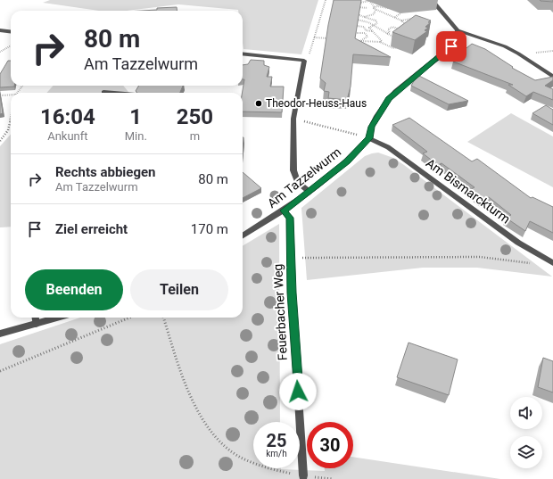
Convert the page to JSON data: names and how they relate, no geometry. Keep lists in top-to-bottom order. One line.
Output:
{"streets":{"street":["Am Tazzelwurm","Am Bismarckturm","Feuerbacher Weg"]},"crossings":[["Am Tazzelwurm","Am Bismarckturm"],["Am Tazzelwurm","Feuerbacher Weg"]],"places":["Theodor-Heuss-Haus"],"page":{"turn":["80 m","Am Tazzelwurm"],"eta":["16:04","Ankunft","1","Min.","250","m"],"list":[{"name":"Rechts abbiegen","note":"Am Tazzelwurm","value":"80 m"},{"name":"Ziel erreicht","value":"170 m"}],"buttons":["Beenden","Teilen"],"speed":"25 km/h","limit":"30"}}
